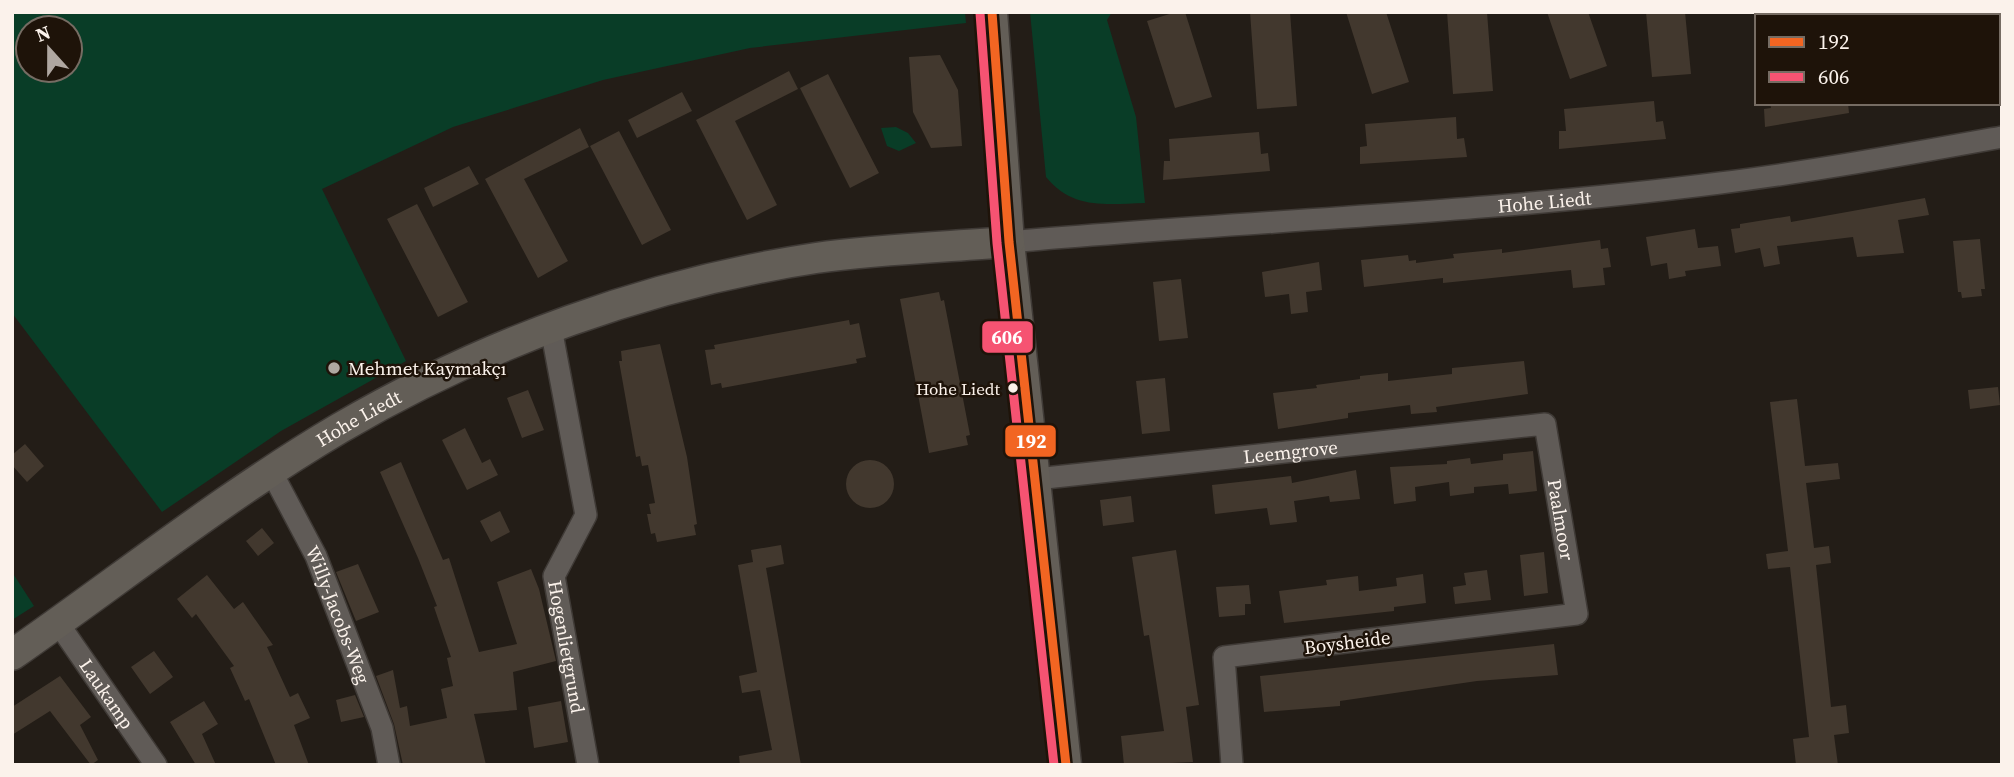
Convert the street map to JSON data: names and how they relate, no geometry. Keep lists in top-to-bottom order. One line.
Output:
{"streets":{"street":["Hohe Liedt","Leemgrove","Paalmoor","Willy-Jacobs-Weg","Boysheide","Hogenlietgrund","Laukamp"]},"crossings":[["Hohe Liedt","Willy-Jacobs-Weg"],["Hohe Liedt","Hogenlietgrund"],["Hohe Liedt","Laukamp"],["Leemgrove","Paalmoor"],["Paalmoor","Boysheide"]],"places":["Mehmet Kaymakçı","Hohe Liedt"],"lines":["transit line 192","transit line 606"],"legend":["192","606"],"north":"top"}
